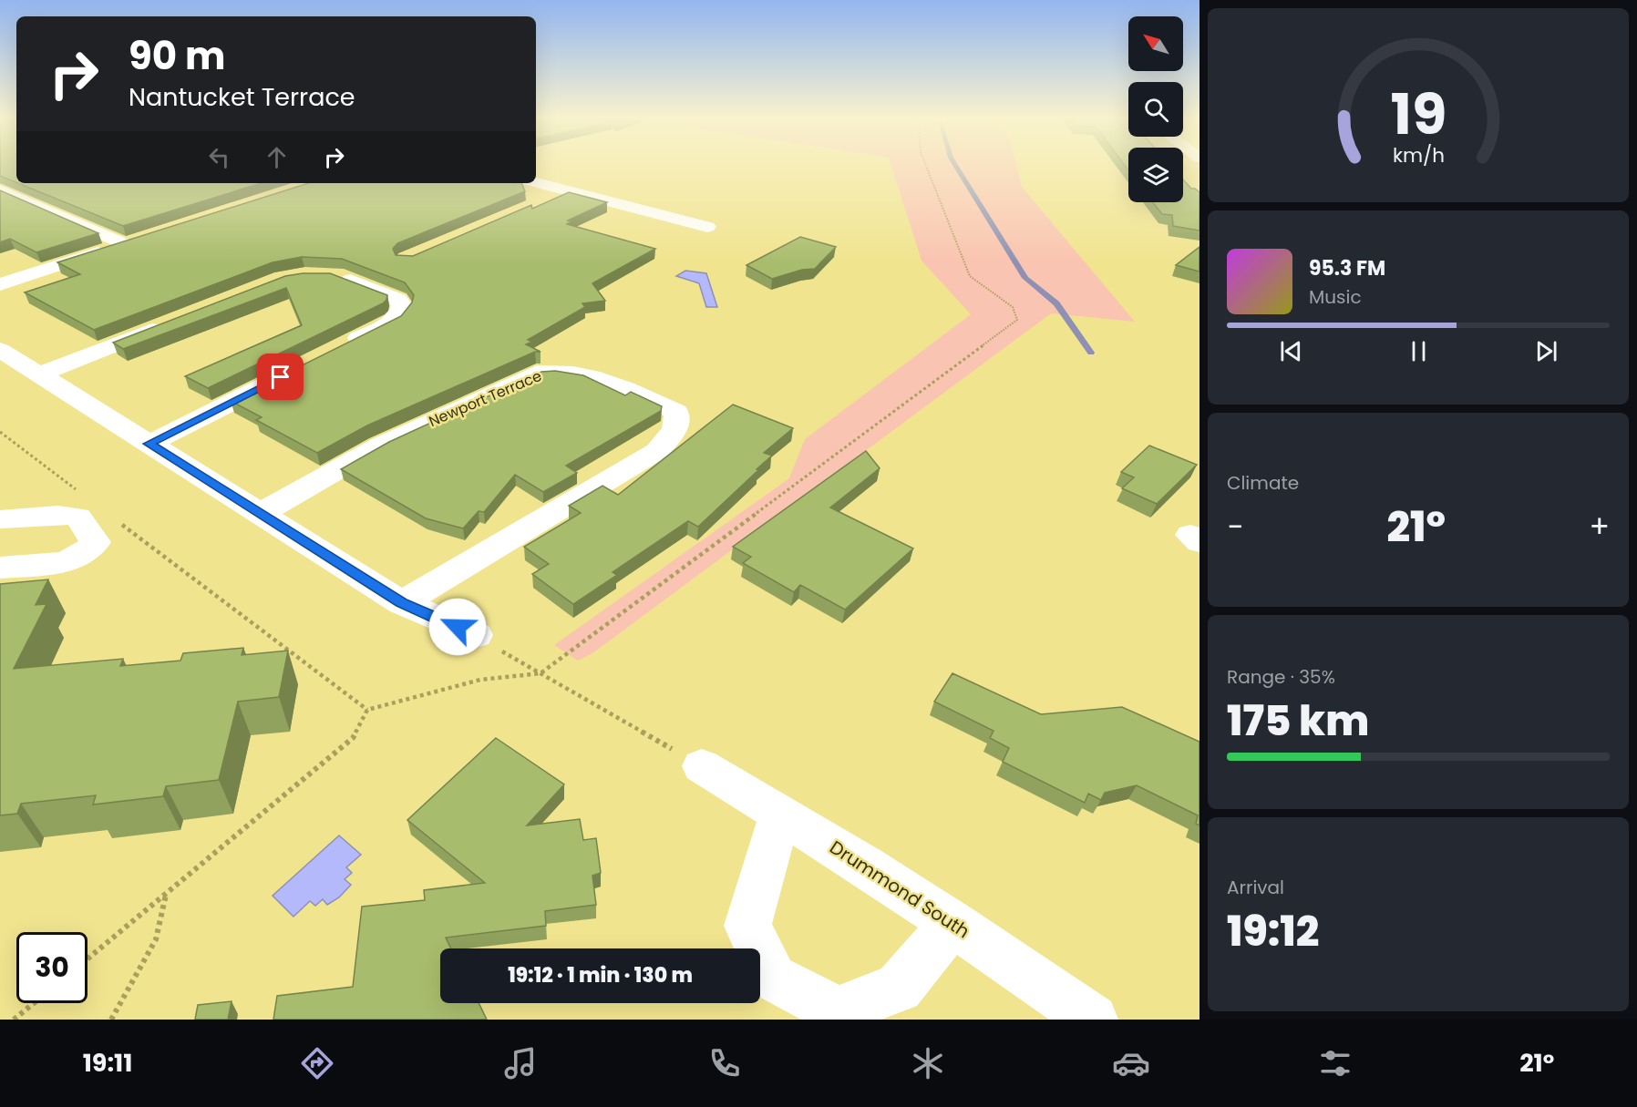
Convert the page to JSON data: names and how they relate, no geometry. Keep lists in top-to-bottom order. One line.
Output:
{"streets":{"street":["Newport Terrace","Drummond South"]},"north":"top left","page":{"turn":["90 m","Nantucket Terrace"],"song":["95.3 FM","Music"],"tile":["Climate",["Range · 35%","175 km"],["Arrival","19:12"]],"heat":["−","21°","+"],"limit":"30","trip":"19:12 · 1 min · 130 m","tabs":["19:11","21°"],"gauge":["19","km/h"]}}
